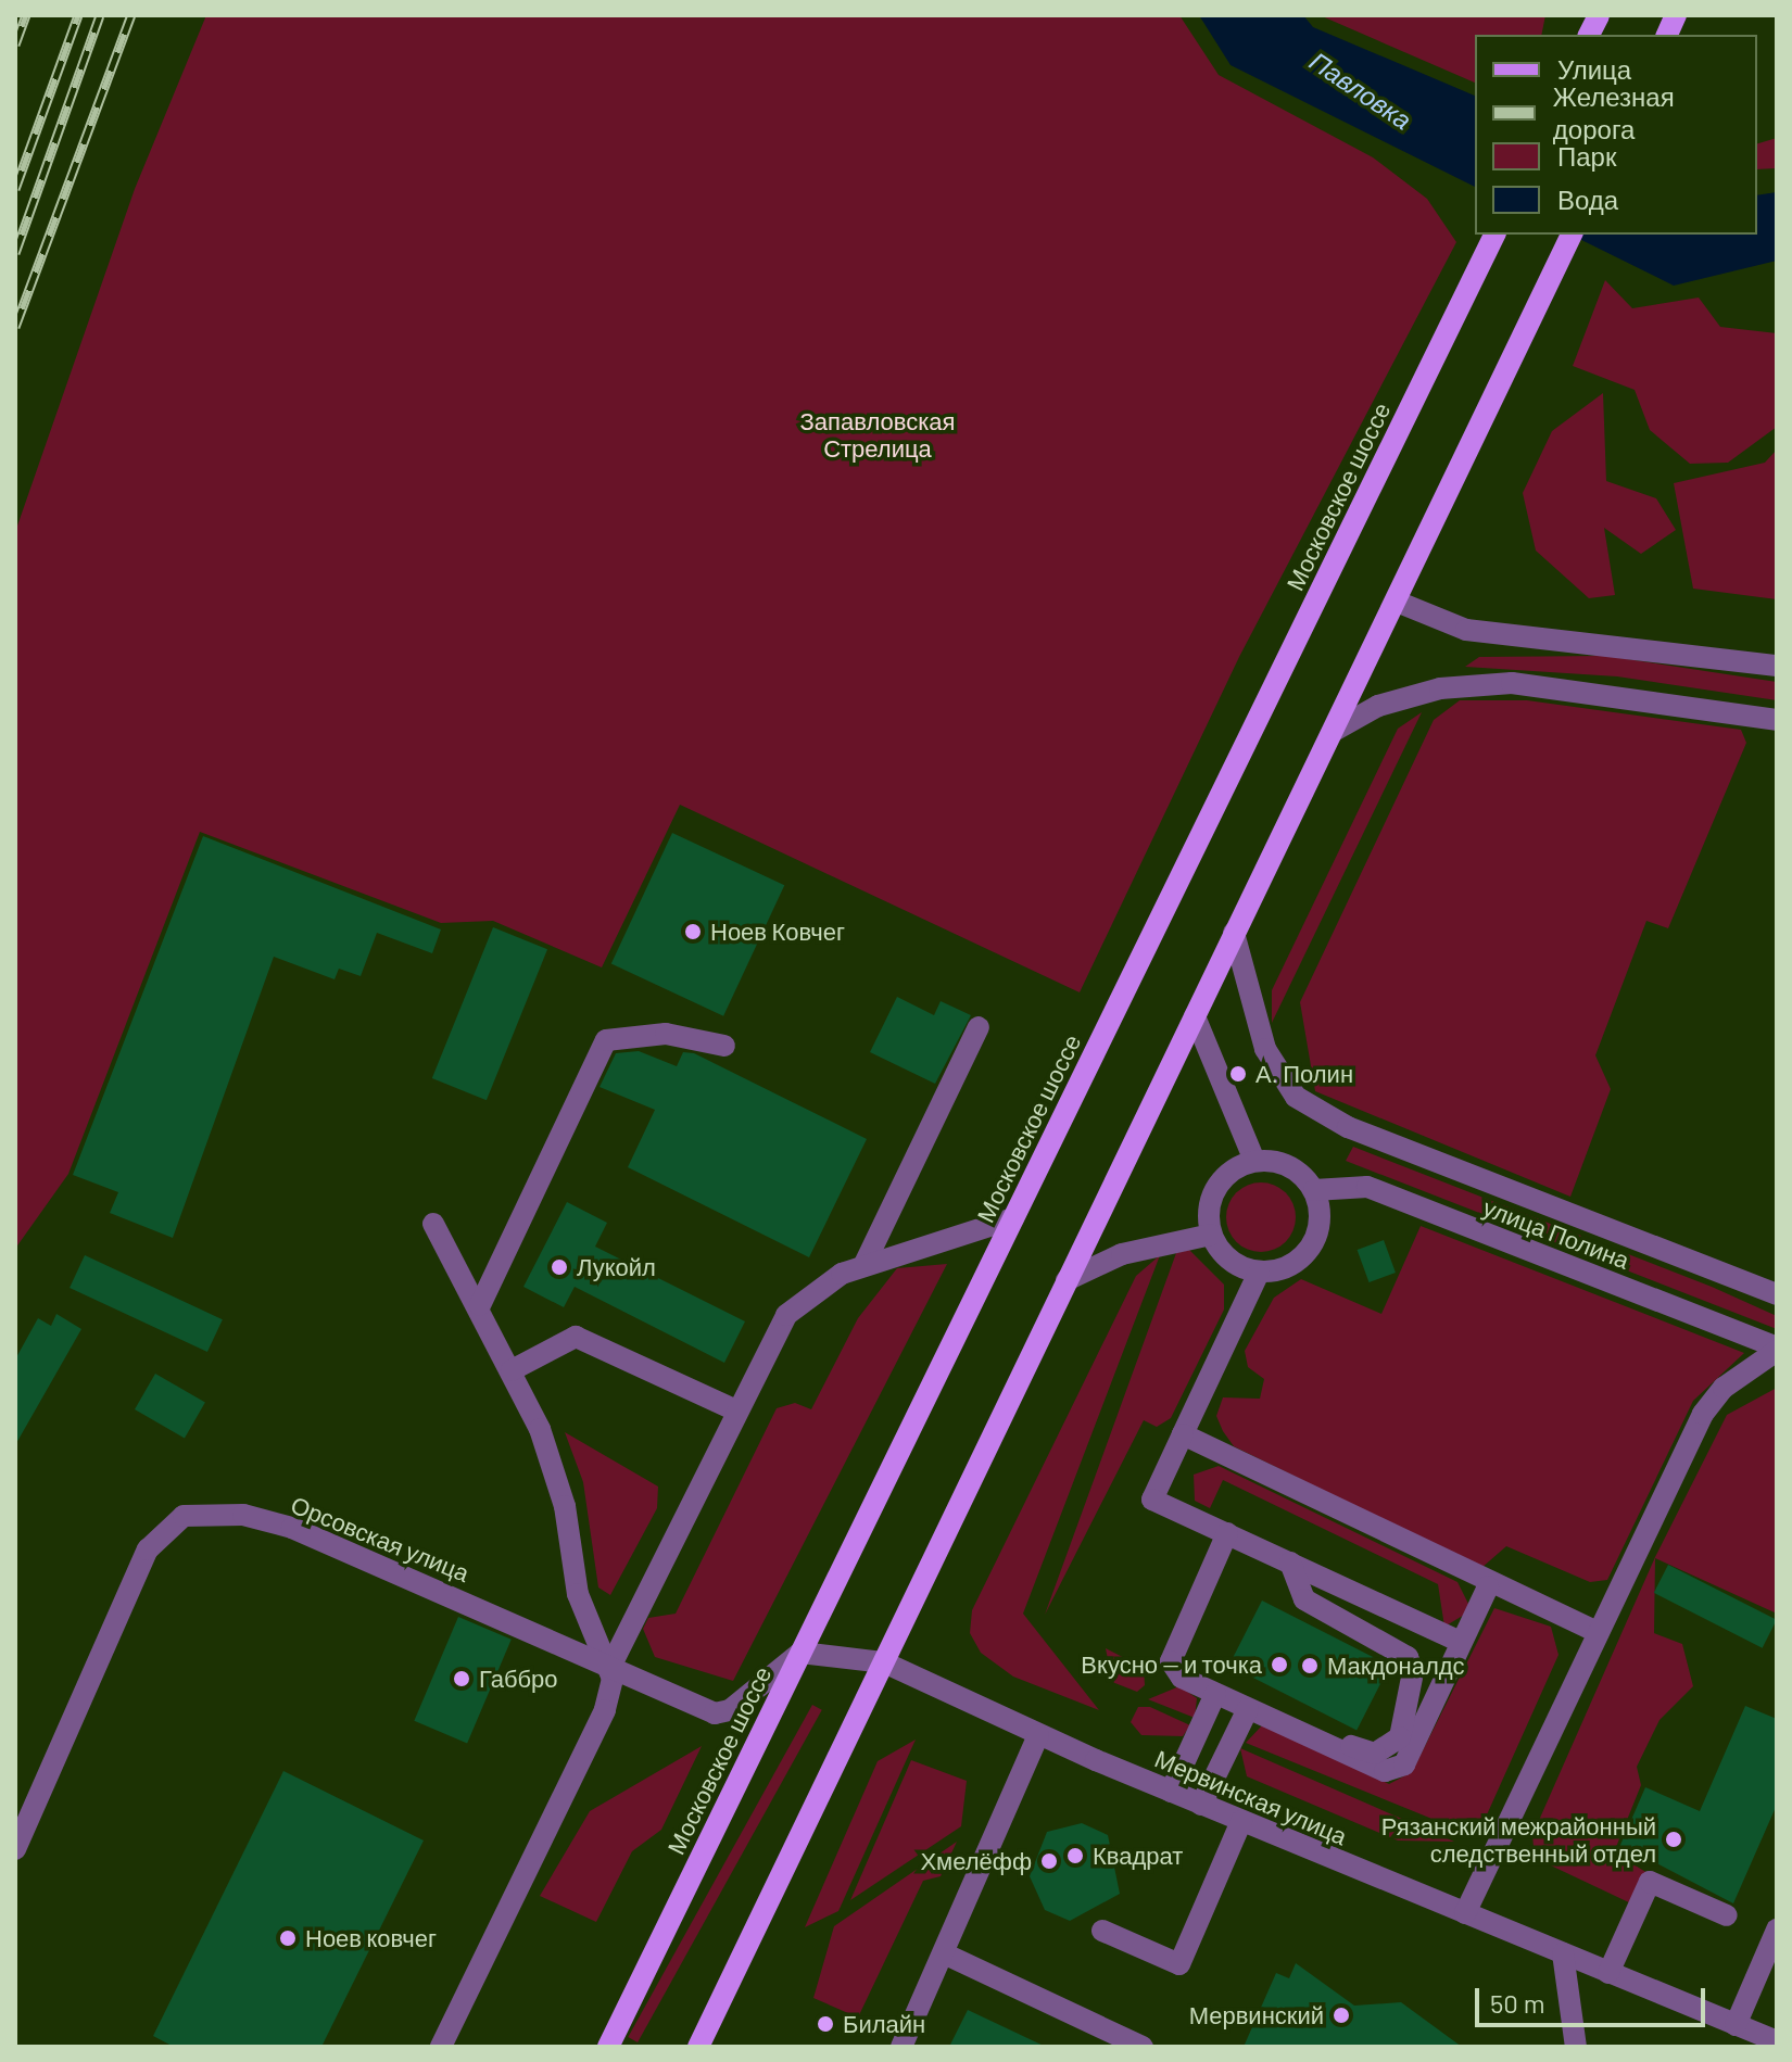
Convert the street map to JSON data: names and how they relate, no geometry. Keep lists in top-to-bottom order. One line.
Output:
{"streets":{"main road":["Московское шоссе"],"street":["улица Полина","Орсовская улица","Мервинская улица"]},"crossings":[["Московское шоссе","Орсовская улица"],["Московское шоссе","Мервинская улица"],["Орсовская улица","Мервинская улица"]],"water":["Павловка"],"parks":["Запавловская Стрелица"],"places":["Ноев Ковчег","А. Полин","Лукойл","Вкусно — и точка","Макдоналдс","Габбро","Рязанский межрайонный следственный отдел","Квадрат","Хмелёфф","Ноев ковчег","Мервинский","Билайн"],"legend":["Улица","Железная дорога","Парк","Вода"],"scale_bar":"50 m"}
